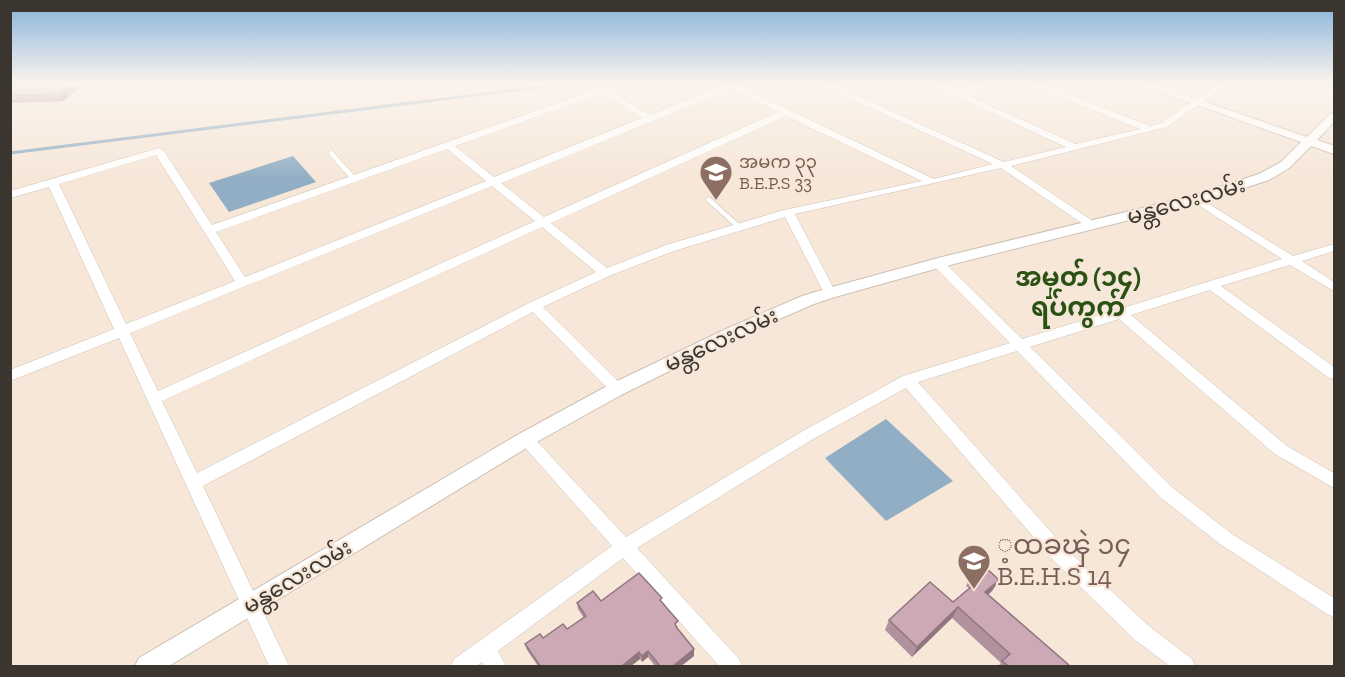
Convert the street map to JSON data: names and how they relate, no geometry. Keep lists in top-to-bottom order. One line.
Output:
{"streets":{"street":["မန္တလေးလမ်း"]},"districts":["အမှတ် (၁၄) ရပ်ကွက်"],"places":{"school or university":["အမက ၃၃ B.E.P.S 33","့ထခၾဲ ၁၄ B.E.H.S 14"]}}
